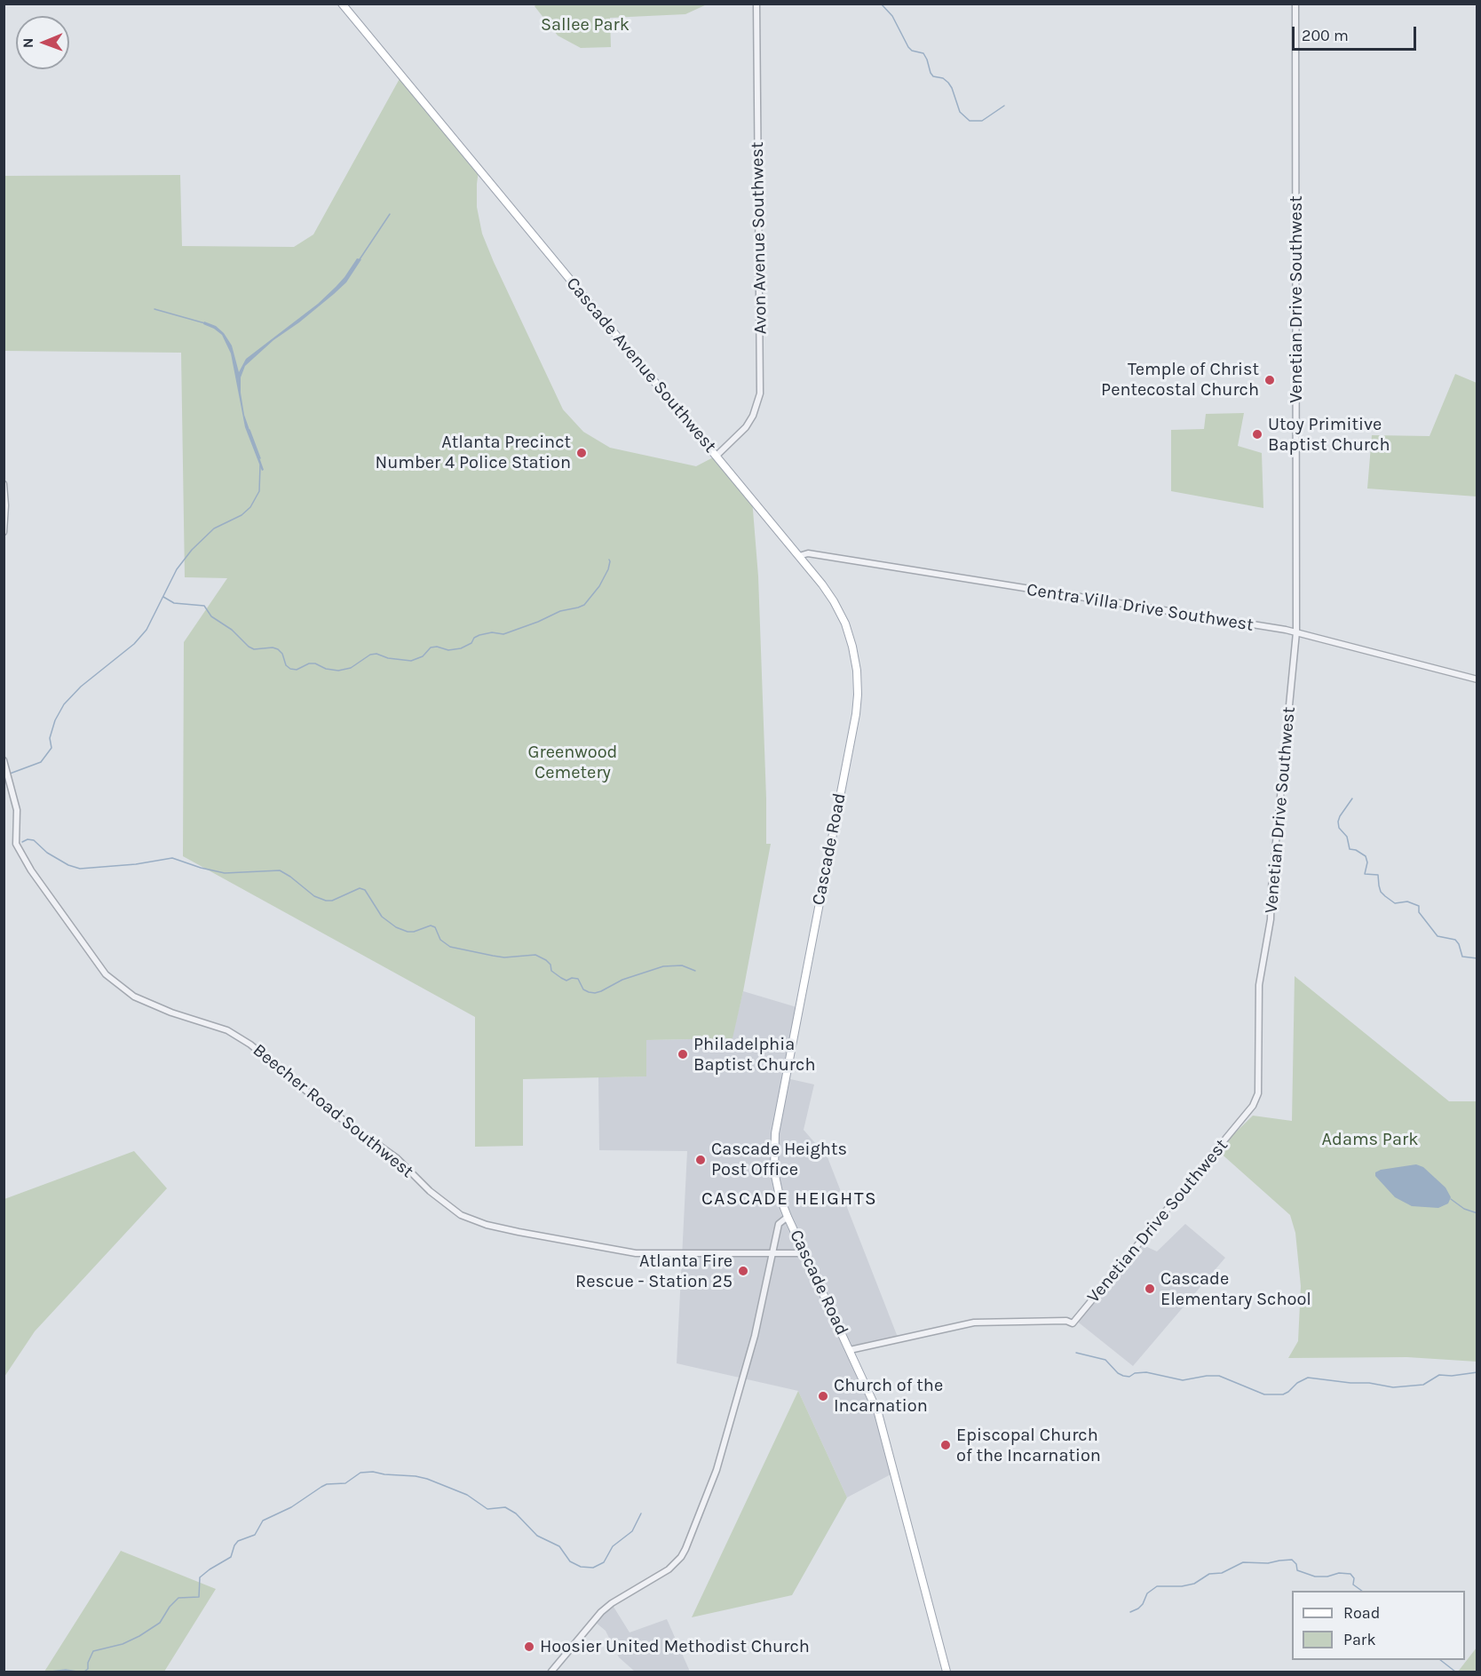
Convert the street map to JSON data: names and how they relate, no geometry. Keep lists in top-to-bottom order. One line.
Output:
{"streets":{"main road":["Cascade Avenue Southwest","Cascade Road"],"street":["Avon Avenue Southwest","Venetian Drive Southwest","Centra Villa Drive Southwest","Beecher Road Southwest"]},"crossings":[["Avon Avenue Southwest","Cascade Avenue Southwest"],["Venetian Drive Southwest","Centra Villa Drive Southwest"],["Venetian Drive Southwest","Cascade Road"],["Cascade Avenue Southwest","Centra Villa Drive Southwest"],["Cascade Avenue Southwest","Cascade Road"],["Cascade Road","Beecher Road Southwest"]],"districts":["CASCADE HEIGHTS"],"parks":["Sallee Park","Greenwood Cemetery","Adams Park"],"places":["Temple of Christ Pentecostal Church","Utoy Primitive Baptist Church","Atlanta Precinct Number 4 Police Station","Philadelphia Baptist Church","Cascade Heights Post Office","Atlanta Fire Rescue - Station 25","Cascade Elementary School","Church of the Incarnation","Episcopal Church of the Incarnation","Hoosier United Methodist Church"],"legend":["Road","Park"],"scale_bar":"200 m","north":"left"}
